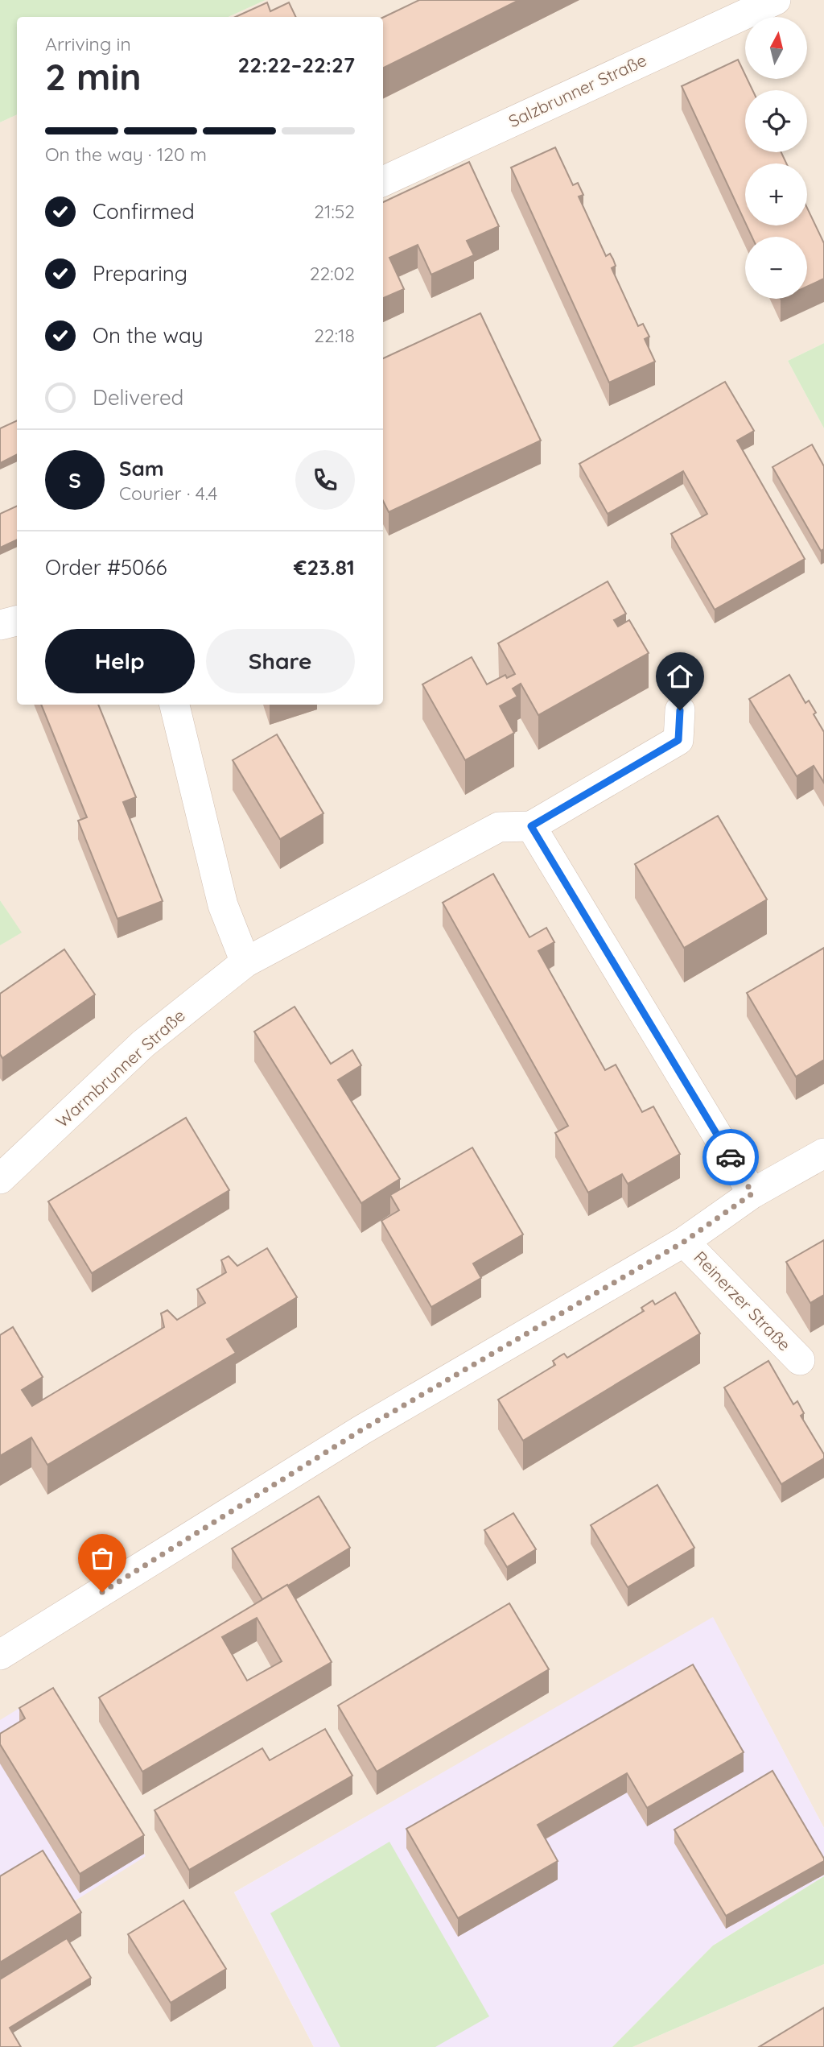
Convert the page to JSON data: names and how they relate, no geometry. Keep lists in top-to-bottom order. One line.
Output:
{"streets":{"street":["Salzbrunner Straße","Warmbrunner Straße","Reinerzer Straße"]},"north":"top","page":{"map_buttons":["+","−"],"heading":["2 min","Arriving in","22:22–22:27"],"panel":["Sam","Courier · 4.4","Order #5066","€23.81"],"bar":"On the way · 120 m","list":[["Confirmed","21:52"],["Preparing","22:02"],["On the way","22:18"],"Delivered"],"round":"S","buttons":["Help","Share"]}}
